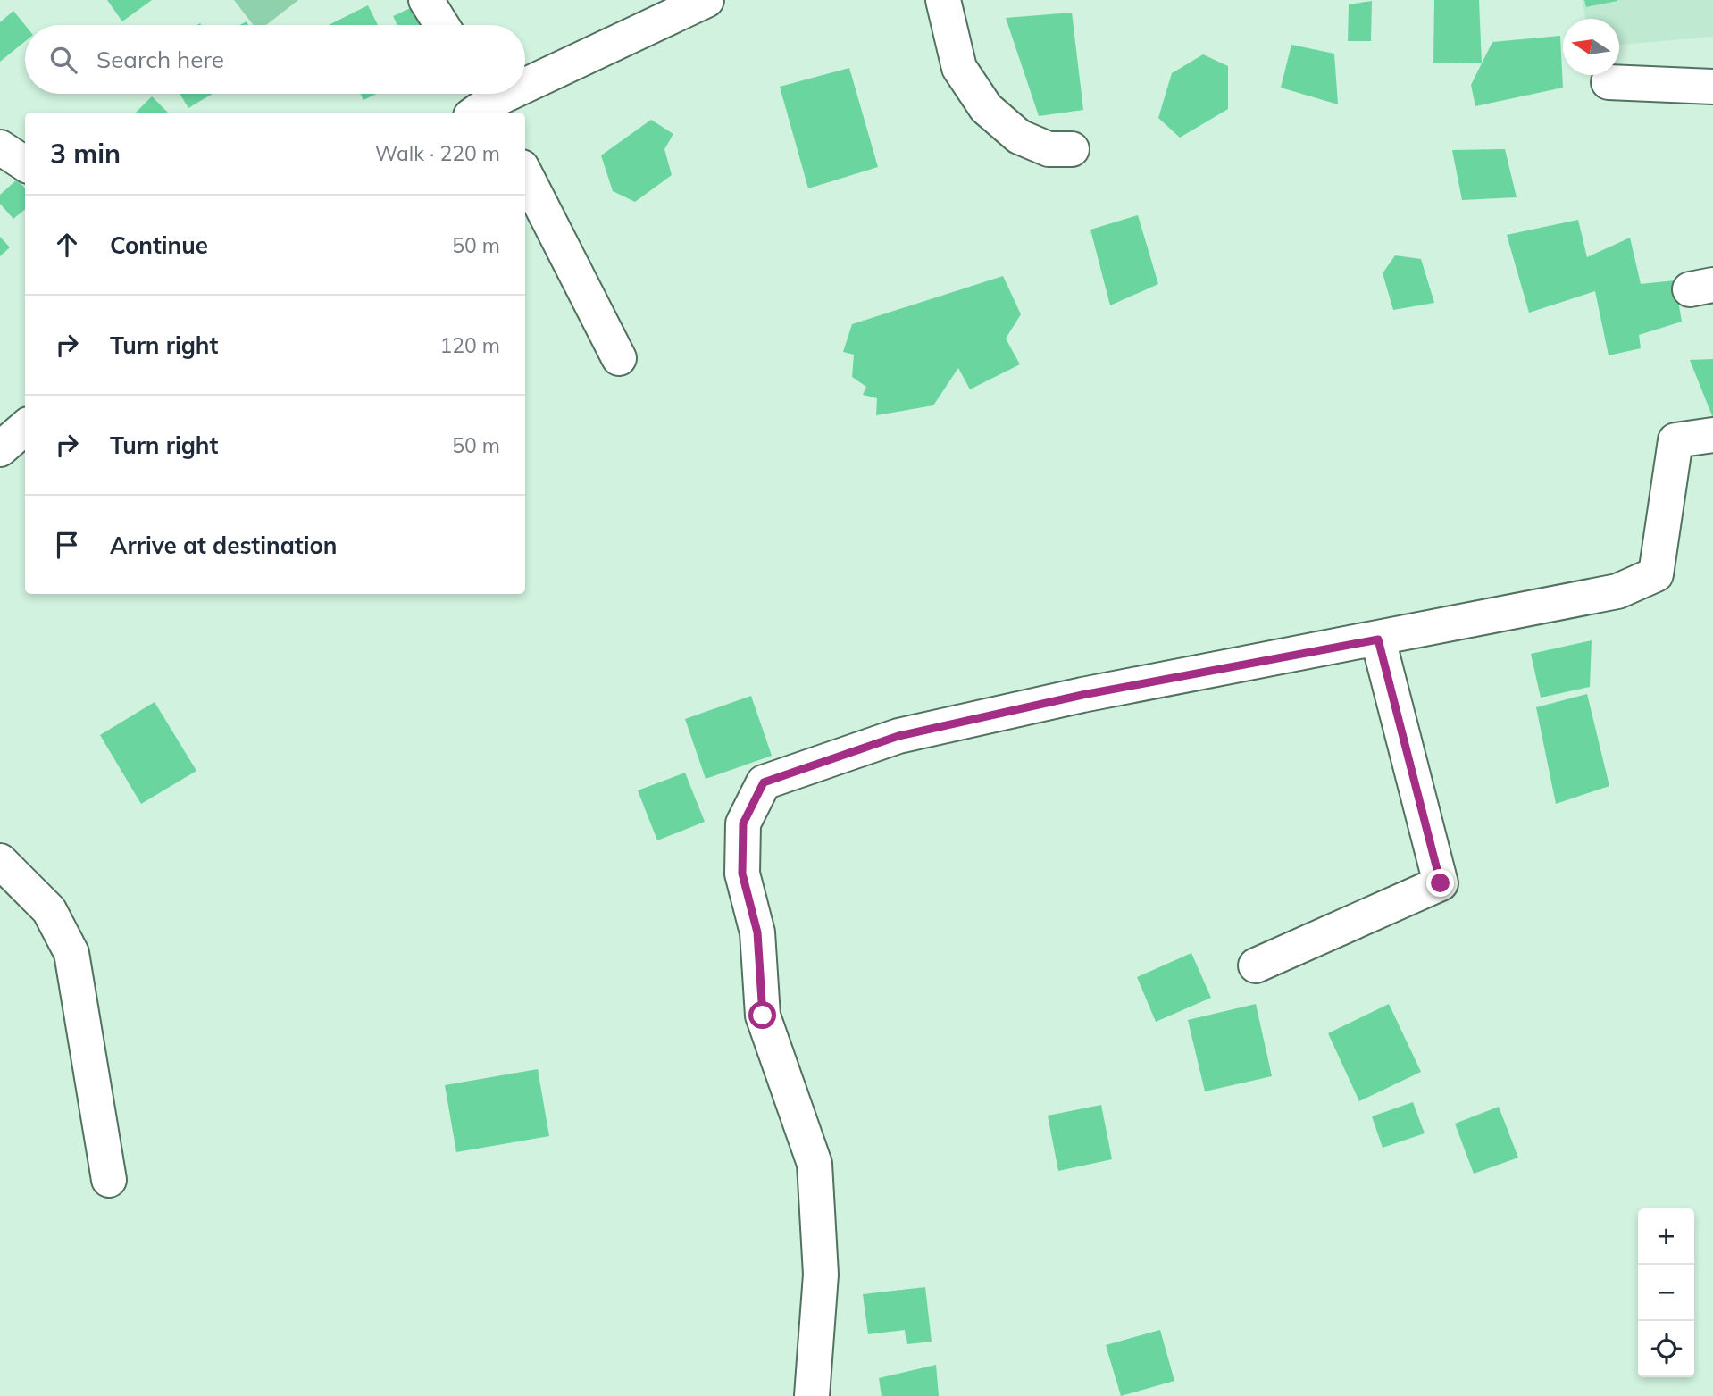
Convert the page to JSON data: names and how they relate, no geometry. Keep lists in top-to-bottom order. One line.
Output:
{"north":"left","page":{"search":"Search here","heading":["3 min","Walk · 220 m"],"list":[["Continue","50 m"],["Turn right","120 m"],["Turn right","50 m"],"Arrive at destination"],"map_buttons":["+","−"]}}
